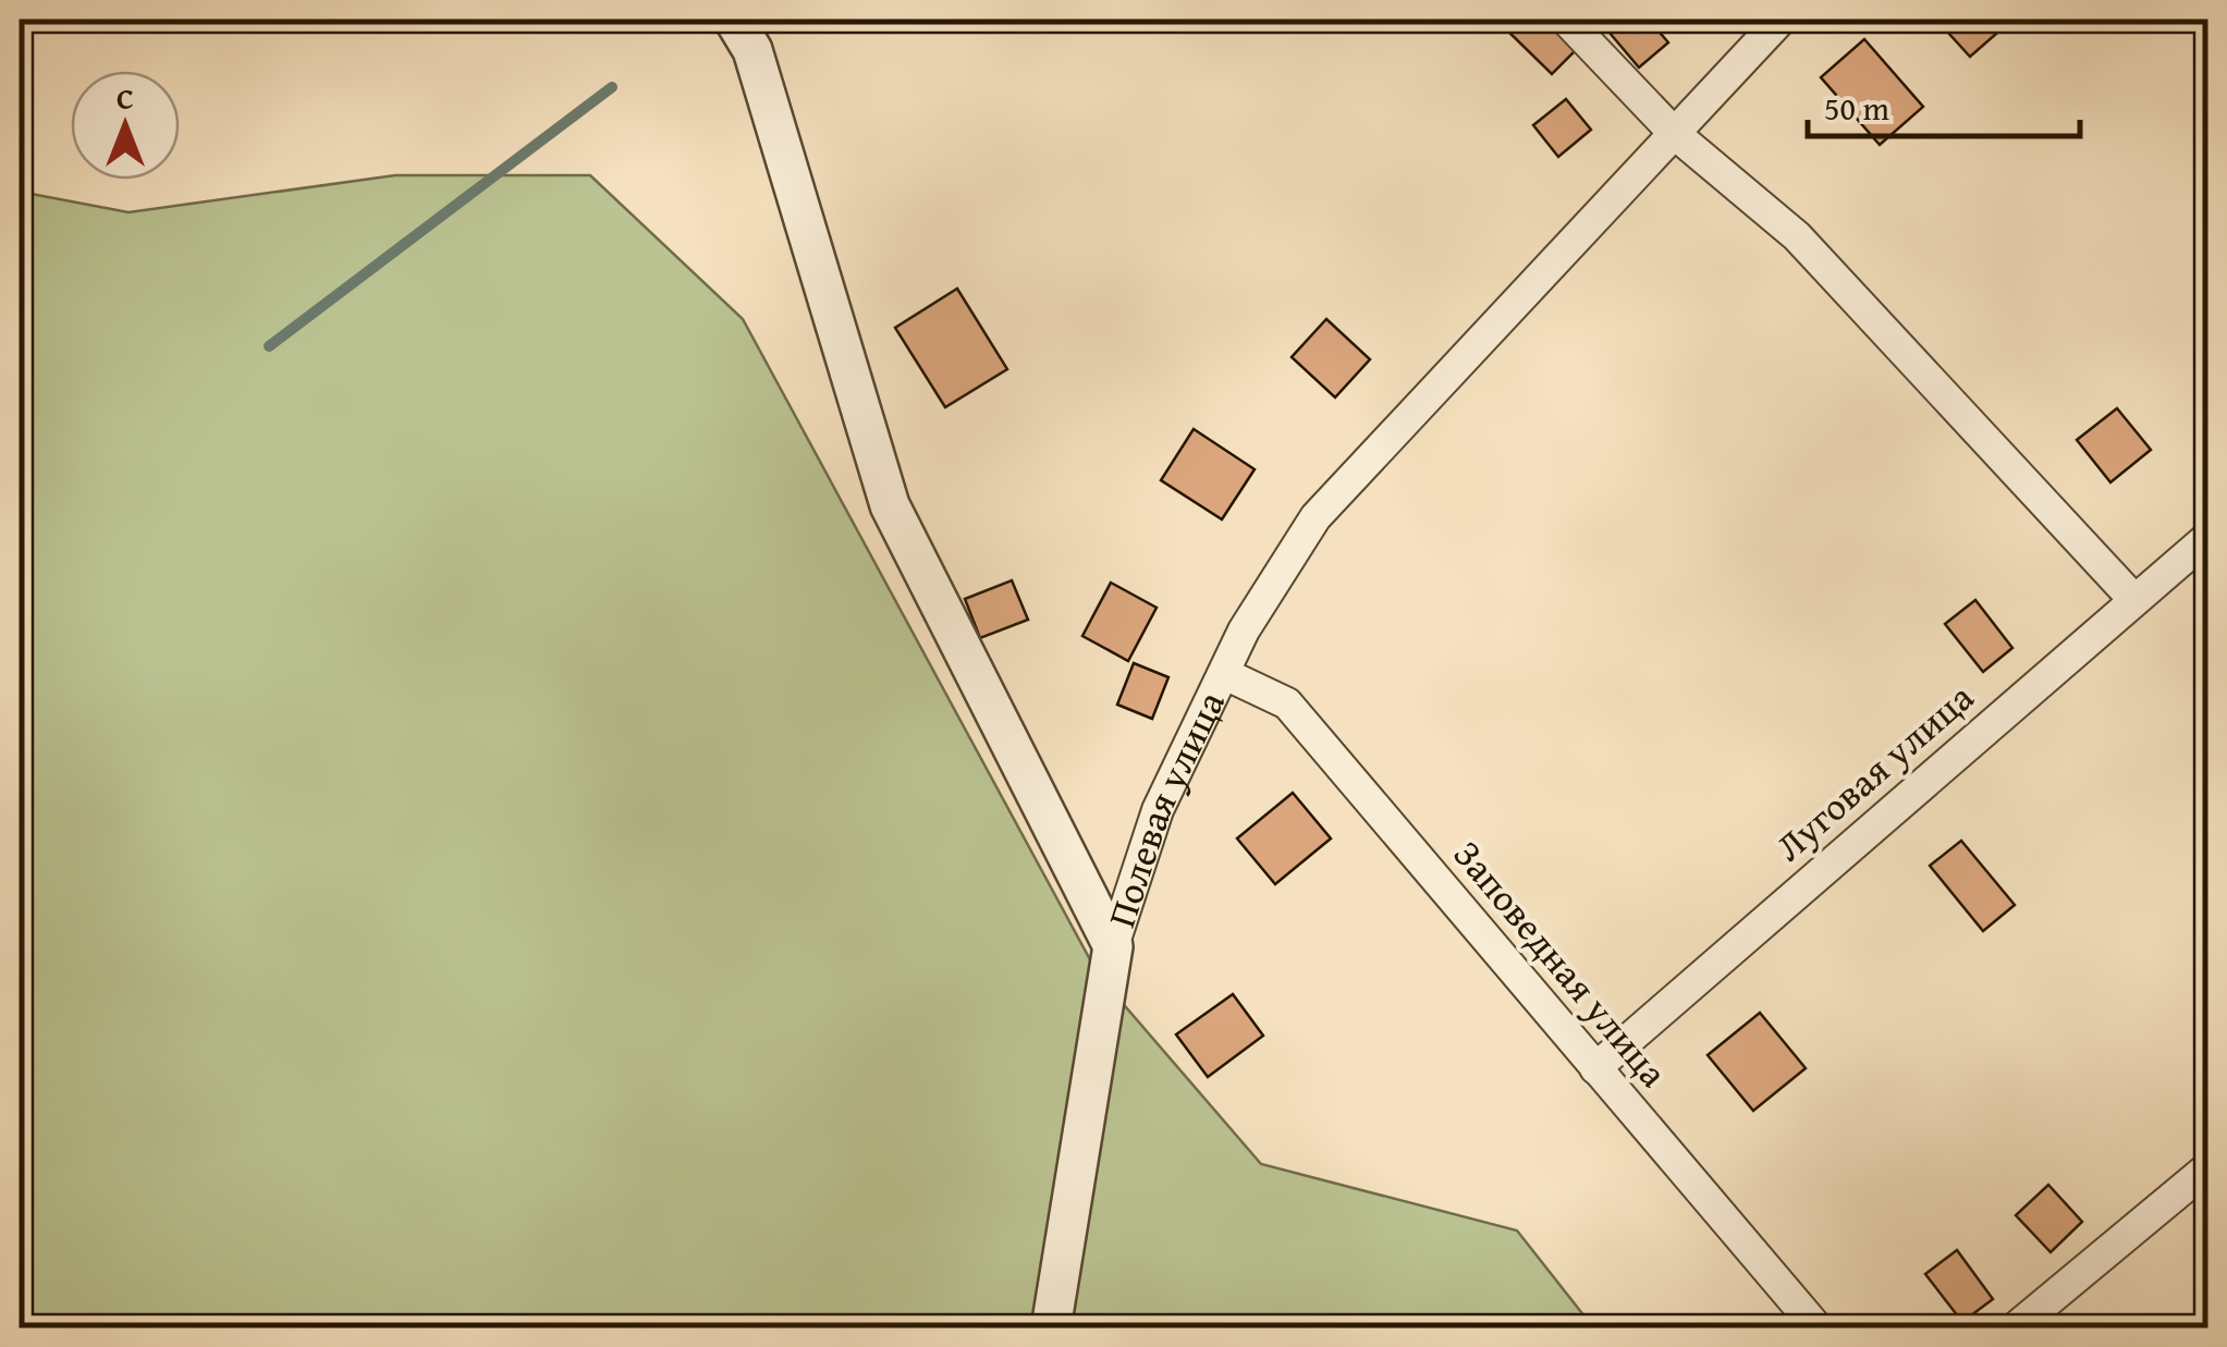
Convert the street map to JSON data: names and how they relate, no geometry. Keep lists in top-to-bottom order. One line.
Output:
{"streets":{"street":["Луговая улица","Полевая улица","Заповедная улица"]},"crossings":[["Луговая улица","Заповедная улица"],["Полевая улица","Заповедная улица"]],"scale_bar":"50 m","north":"top"}
